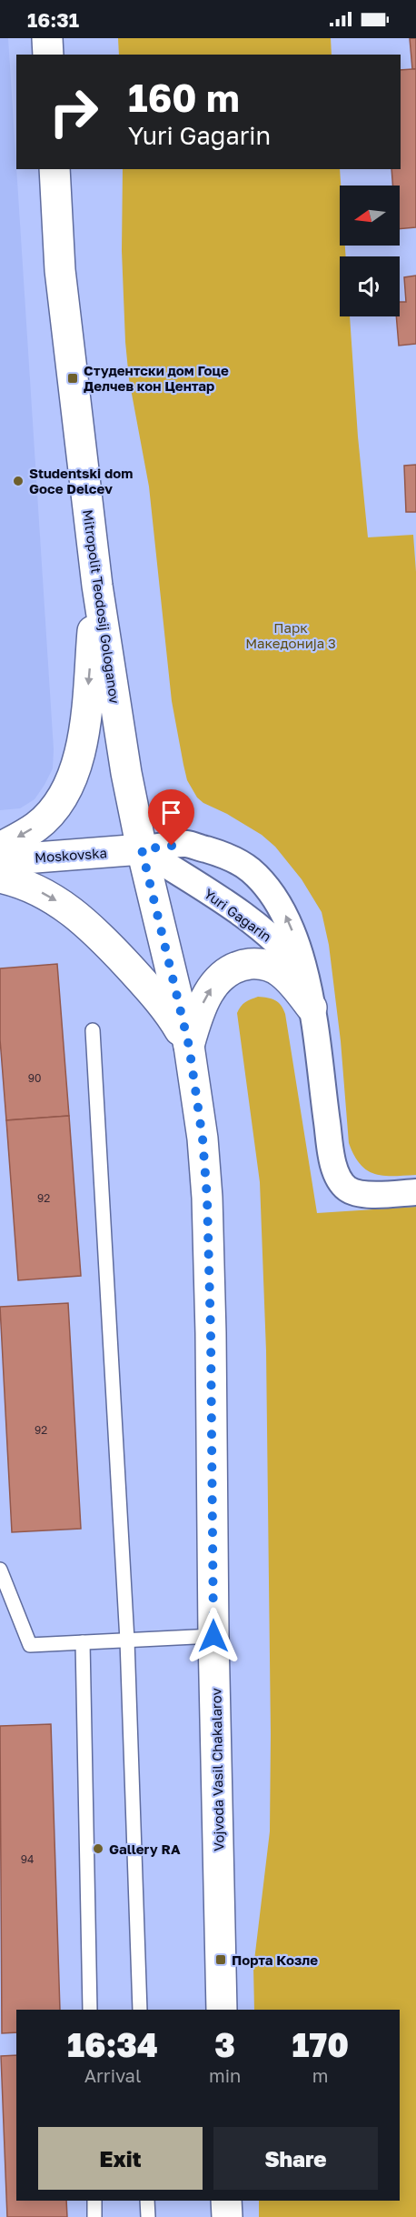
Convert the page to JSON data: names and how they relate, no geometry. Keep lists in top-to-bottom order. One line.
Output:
{"streets":{"street":["Mitropolit Teodosij Gologanov","Moskovska","Yuri Gagarin","Vojvoda Vasil Chakalarov"]},"crossings":[["Mitropolit Teodosij Gologanov","Moskovska"],["Mitropolit Teodosij Gologanov","Yuri Gagarin"],["Mitropolit Teodosij Gologanov","Vojvoda Vasil Chakalarov"],["Moskovska","Yuri Gagarin"],["Moskovska","Vojvoda Vasil Chakalarov"],["Yuri Gagarin","Vojvoda Vasil Chakalarov"]],"parks":["Парк Македонија 3"],"places":{"transit":["Студентски дом Гоце Делчев кон Центар","Порта Козле"],"other":["Studentski dom Goce Delcev","Gallery RA"]},"house_numbers":["90","92","92","94"],"north":"left","page":{"status":"16:31","turn":["160 m","Yuri Gagarin"],"eta":["16:34","Arrival","3","min","170","m"],"buttons":["Exit","Share"]}}
